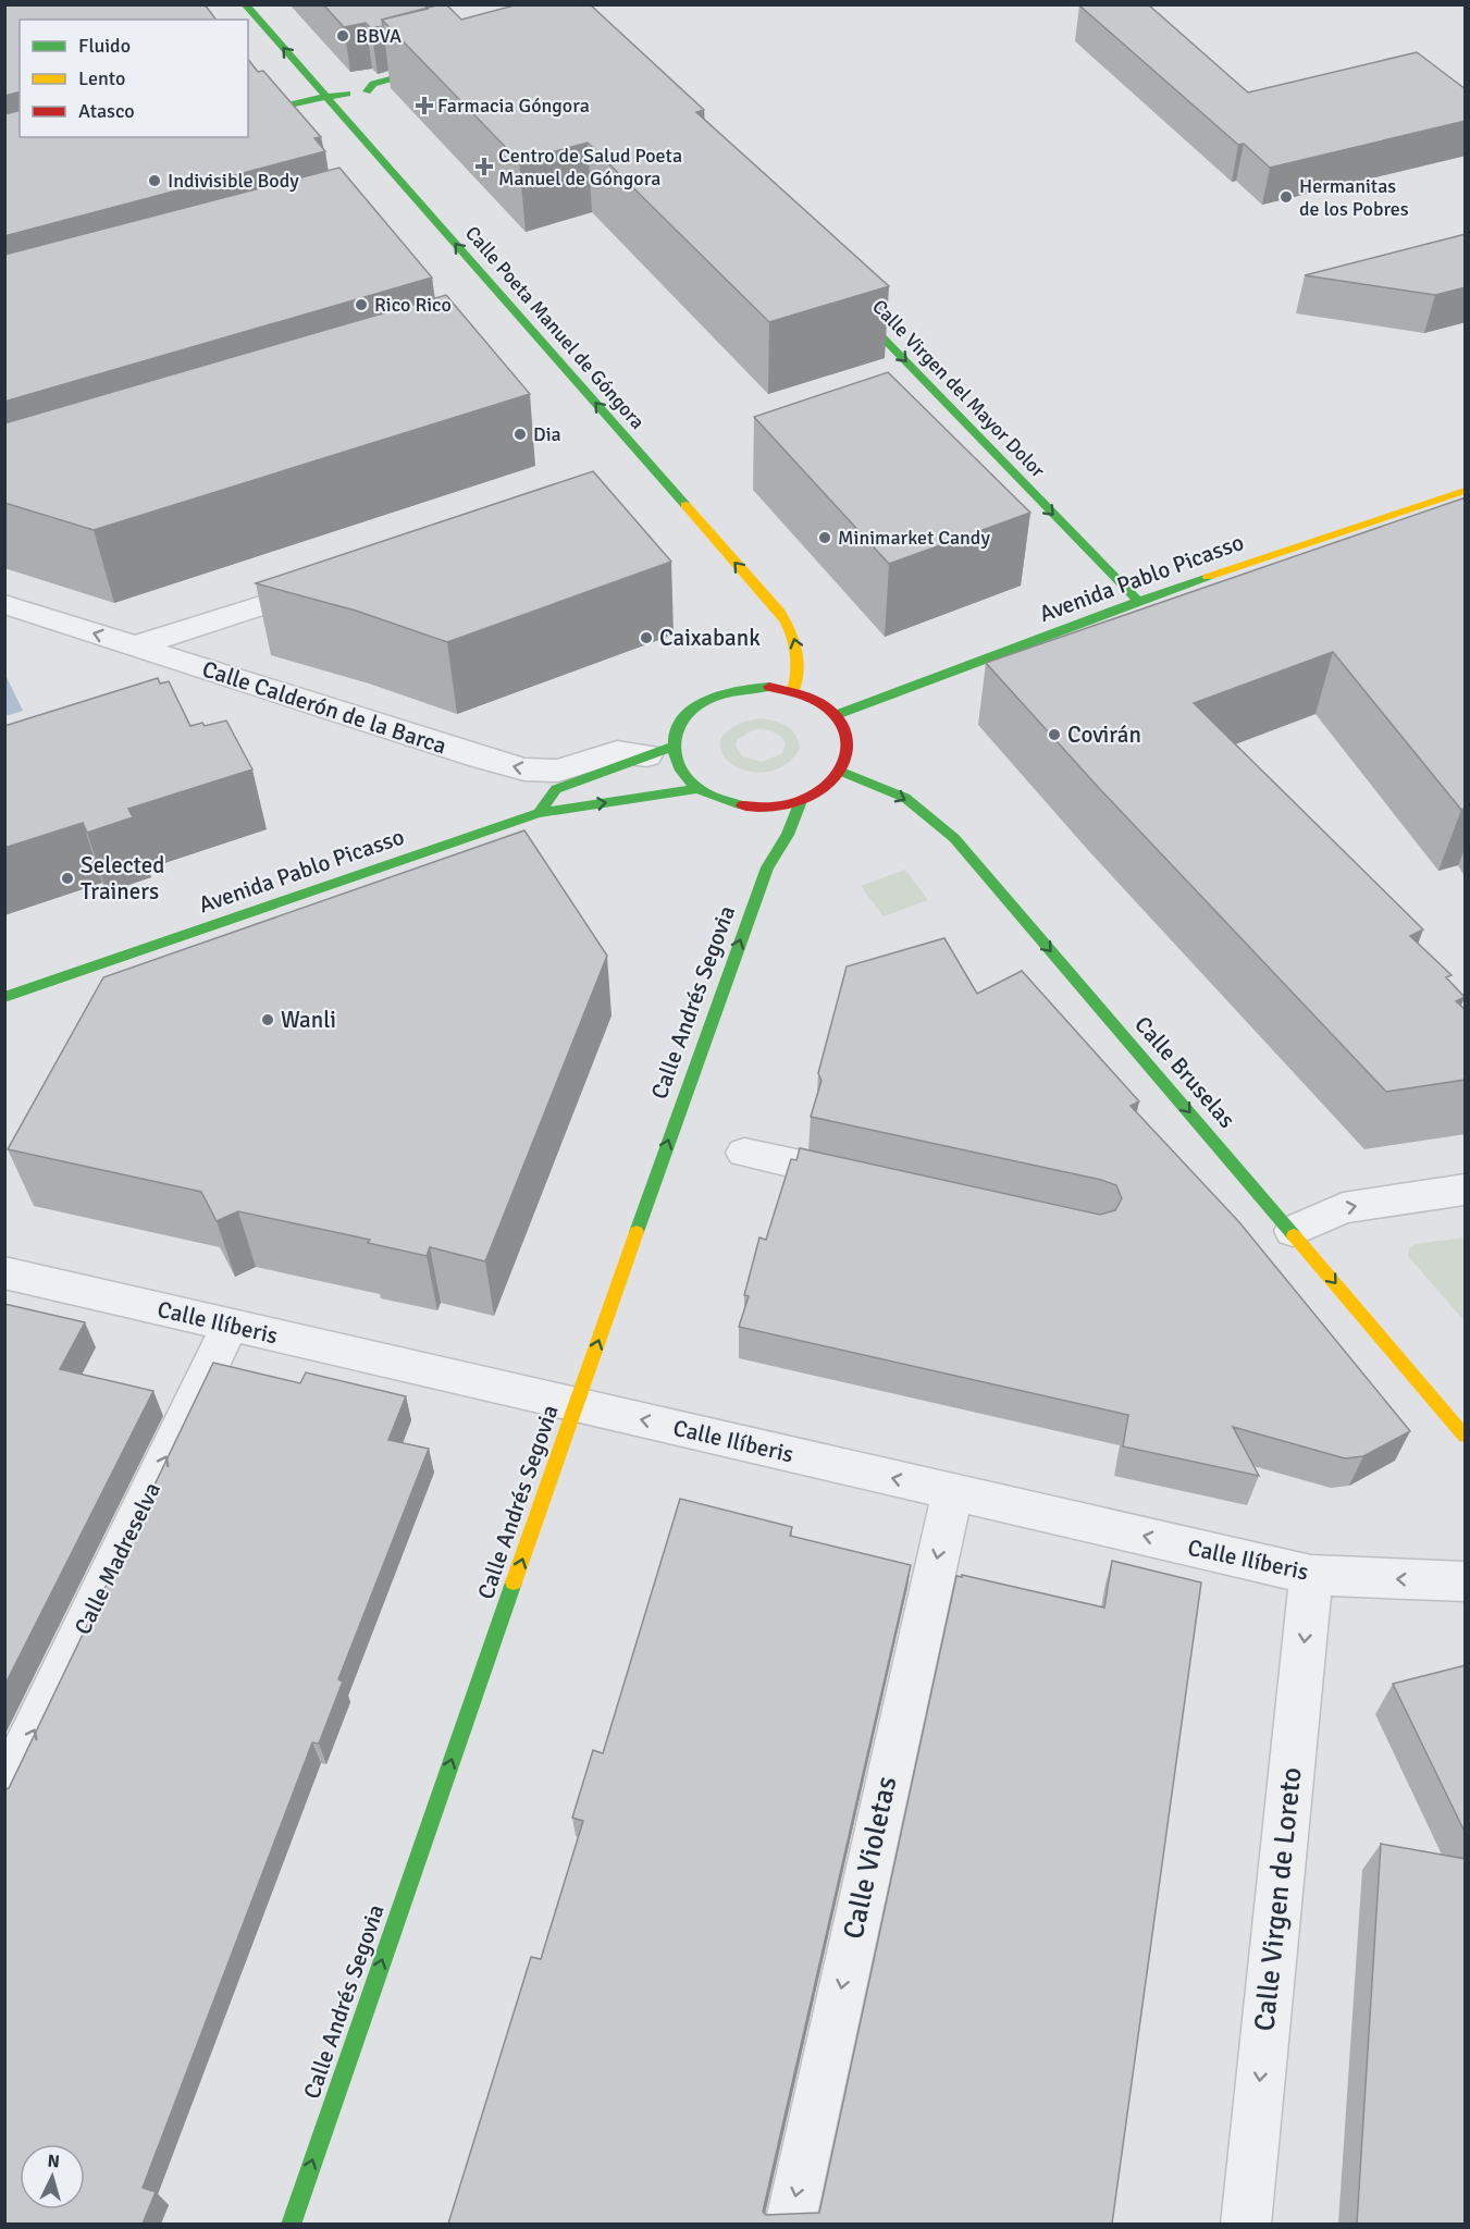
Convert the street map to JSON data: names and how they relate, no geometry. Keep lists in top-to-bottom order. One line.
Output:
{"streets":{"main road":["Calle Poeta Manuel de Góngora","Calle Virgen del Mayor Dolor","Avenida Pablo Picasso","Calle Andrés Segovia","Calle Bruselas"],"street":["Calle Calderón de la Barca","Calle Ilíberis","Calle Madreselva","Calle Violetas","Calle Virgen de Loreto"]},"crossings":[["Calle Poeta Manuel de Góngora","Avenida Pablo Picasso"],["Calle Poeta Manuel de Góngora","Calle Calderón de la Barca"],["Calle Poeta Manuel de Góngora","Calle Andrés Segovia"],["Calle Poeta Manuel de Góngora","Calle Bruselas"],["Calle Virgen del Mayor Dolor","Avenida Pablo Picasso"],["Avenida Pablo Picasso","Calle Calderón de la Barca"],["Avenida Pablo Picasso","Calle Andrés Segovia"],["Avenida Pablo Picasso","Calle Bruselas"],["Calle Calderón de la Barca","Calle Andrés Segovia"],["Calle Calderón de la Barca","Calle Bruselas"],["Calle Andrés Segovia","Calle Bruselas"],["Calle Andrés Segovia","Calle Ilíberis"],["Calle Ilíberis","Calle Madreselva"],["Calle Ilíberis","Calle Violetas"],["Calle Ilíberis","Calle Virgen de Loreto"]],"one_way":["Calle Poeta Manuel de Góngora","Calle Virgen del Mayor Dolor","Calle Calderón de la Barca","Calle Andrés Segovia","Calle Bruselas","Calle Ilíberis","Calle Madreselva","Calle Violetas","Calle Virgen de Loreto"],"places":{"other":["BBVA","Indivisible Body","Hermanitas de los Pobres","Rico Rico","Dia","Minimarket Candy","Caixabank","Covirán","Selected Trainers","Wanli"],"health":["Farmacia Góngora","Centro de Salud Poeta Manuel de Góngora"]},"legend":["Fluido","Lento","Atasco"],"north":"top"}
